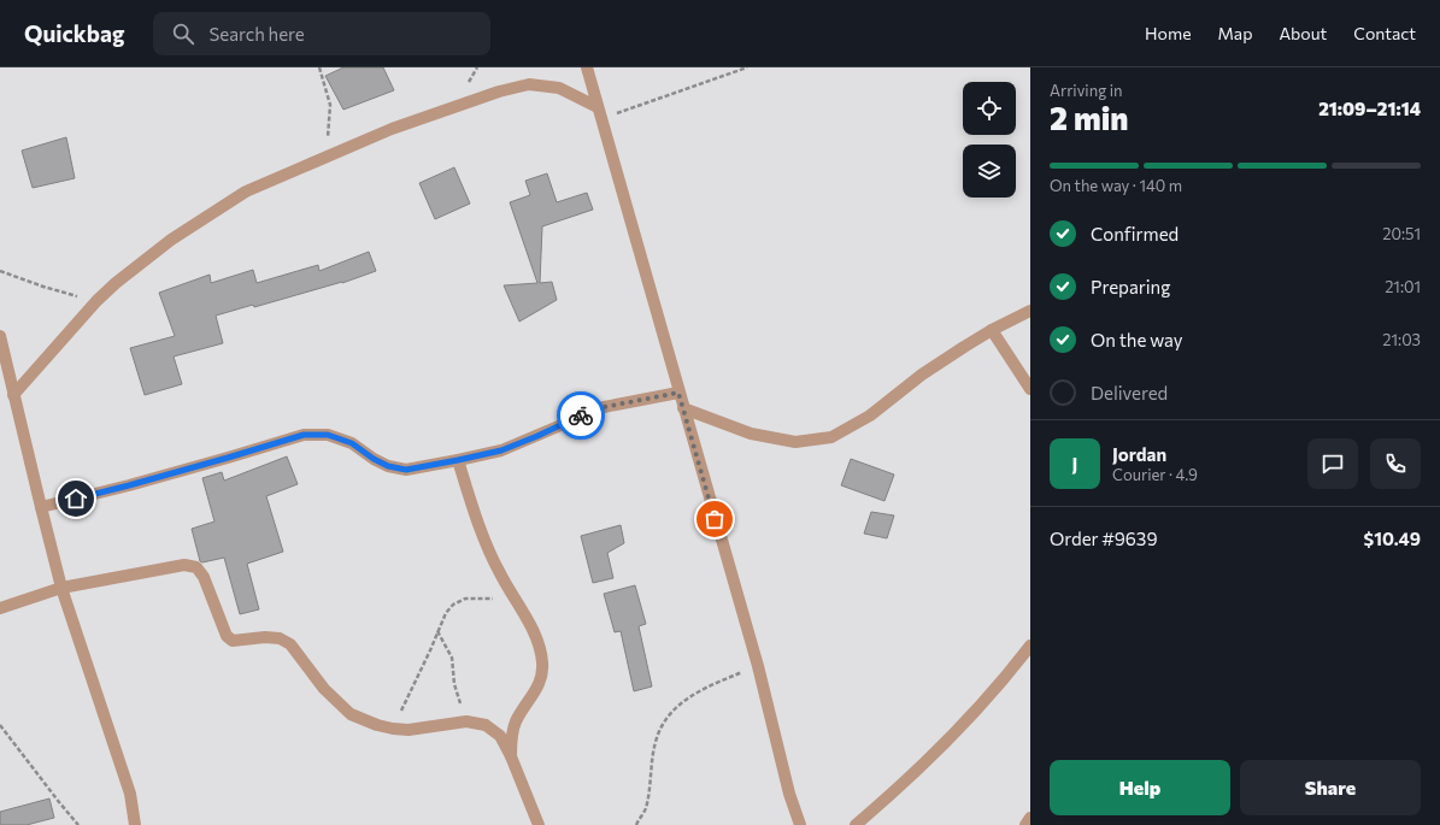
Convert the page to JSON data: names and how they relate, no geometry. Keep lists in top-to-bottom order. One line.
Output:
{"page":{"header":"Quickbag","search":"Search here","nav":["Home","Map","About","Contact"],"heading":["2 min","Arriving in","21:09–21:14"],"panel":["Jordan","Courier · 4.9","Order #9639","$10.49"],"bar":"On the way · 140 m","list":[["Confirmed","20:51"],["Preparing","21:01"],["On the way","21:03"],"Delivered"],"round":"J","buttons":["Help","Share"]}}
